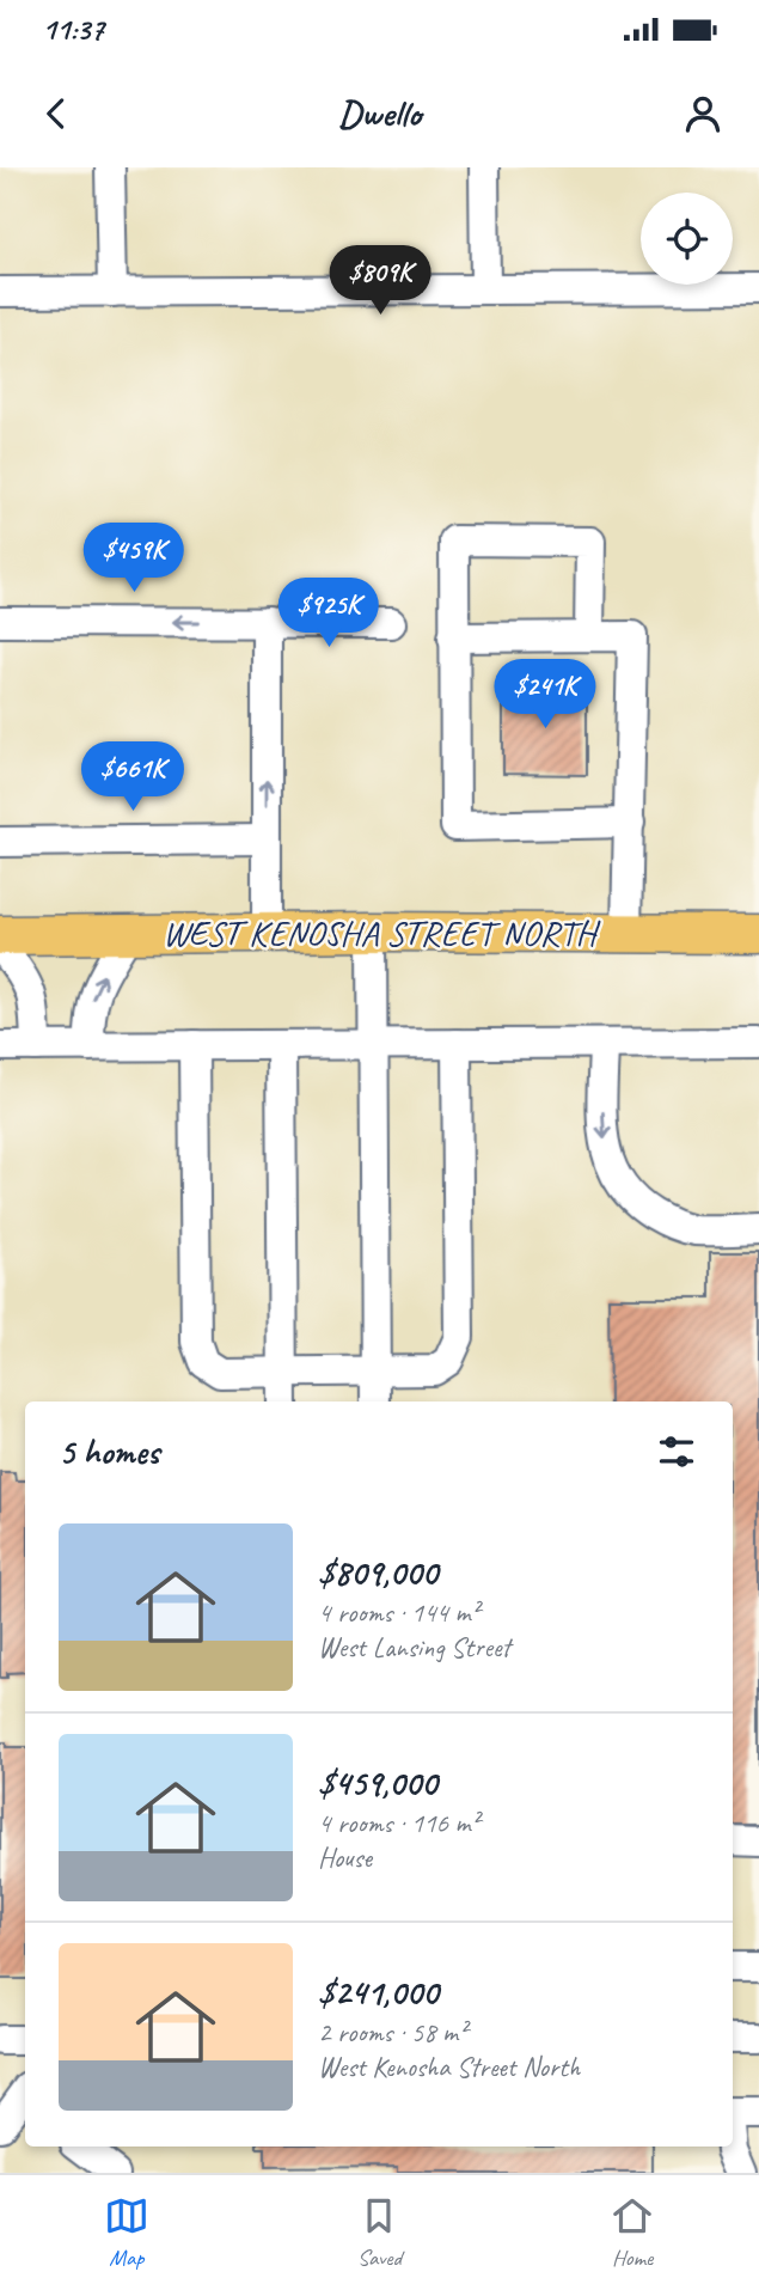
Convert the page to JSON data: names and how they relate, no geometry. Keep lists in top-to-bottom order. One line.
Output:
{"streets":{"main road":["WEST KENOSHA STREET NORTH"]},"page":{"status":"11:37","header":"Dwello","price":["$809K","$459K","$925K","$241K","$661K"],"heading":"5 homes","list":[{"name":"$809,000","note":"4 rooms · 144 m² · West Lansing Street"},{"name":"$459,000","note":"4 rooms · 116 m² · House"},{"name":"$241,000","note":"2 rooms · 58 m² · West Kenosha Street North"}],"tabs":["Map","Saved","Home"]}}
